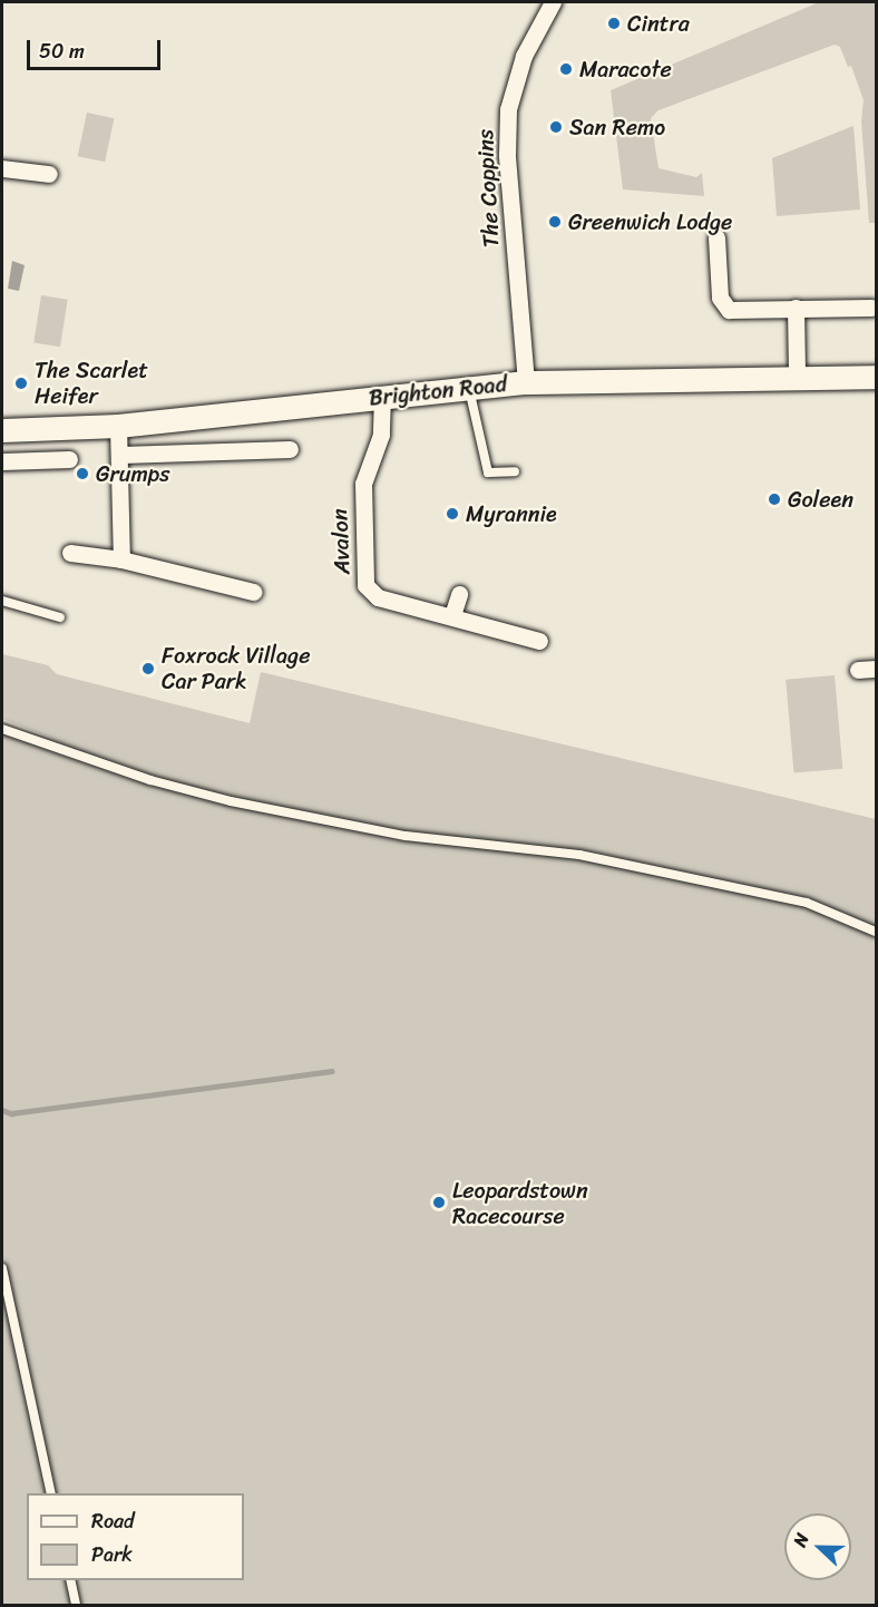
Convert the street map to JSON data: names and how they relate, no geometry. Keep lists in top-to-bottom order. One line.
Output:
{"streets":{"street":["The Coppins","Brighton Road","Avalon"]},"crossings":[["The Coppins","Brighton Road"],["Brighton Road","Avalon"]],"places":["Cintra","Maracote","San Remo","Greenwich Lodge","The Scarlet Heifer","Grumps","Goleen","Myrannie","Foxrock Village Car Park","Leopardstown Racecourse"],"legend":["Road","Park"],"scale_bar":"50 m","north":"left"}
